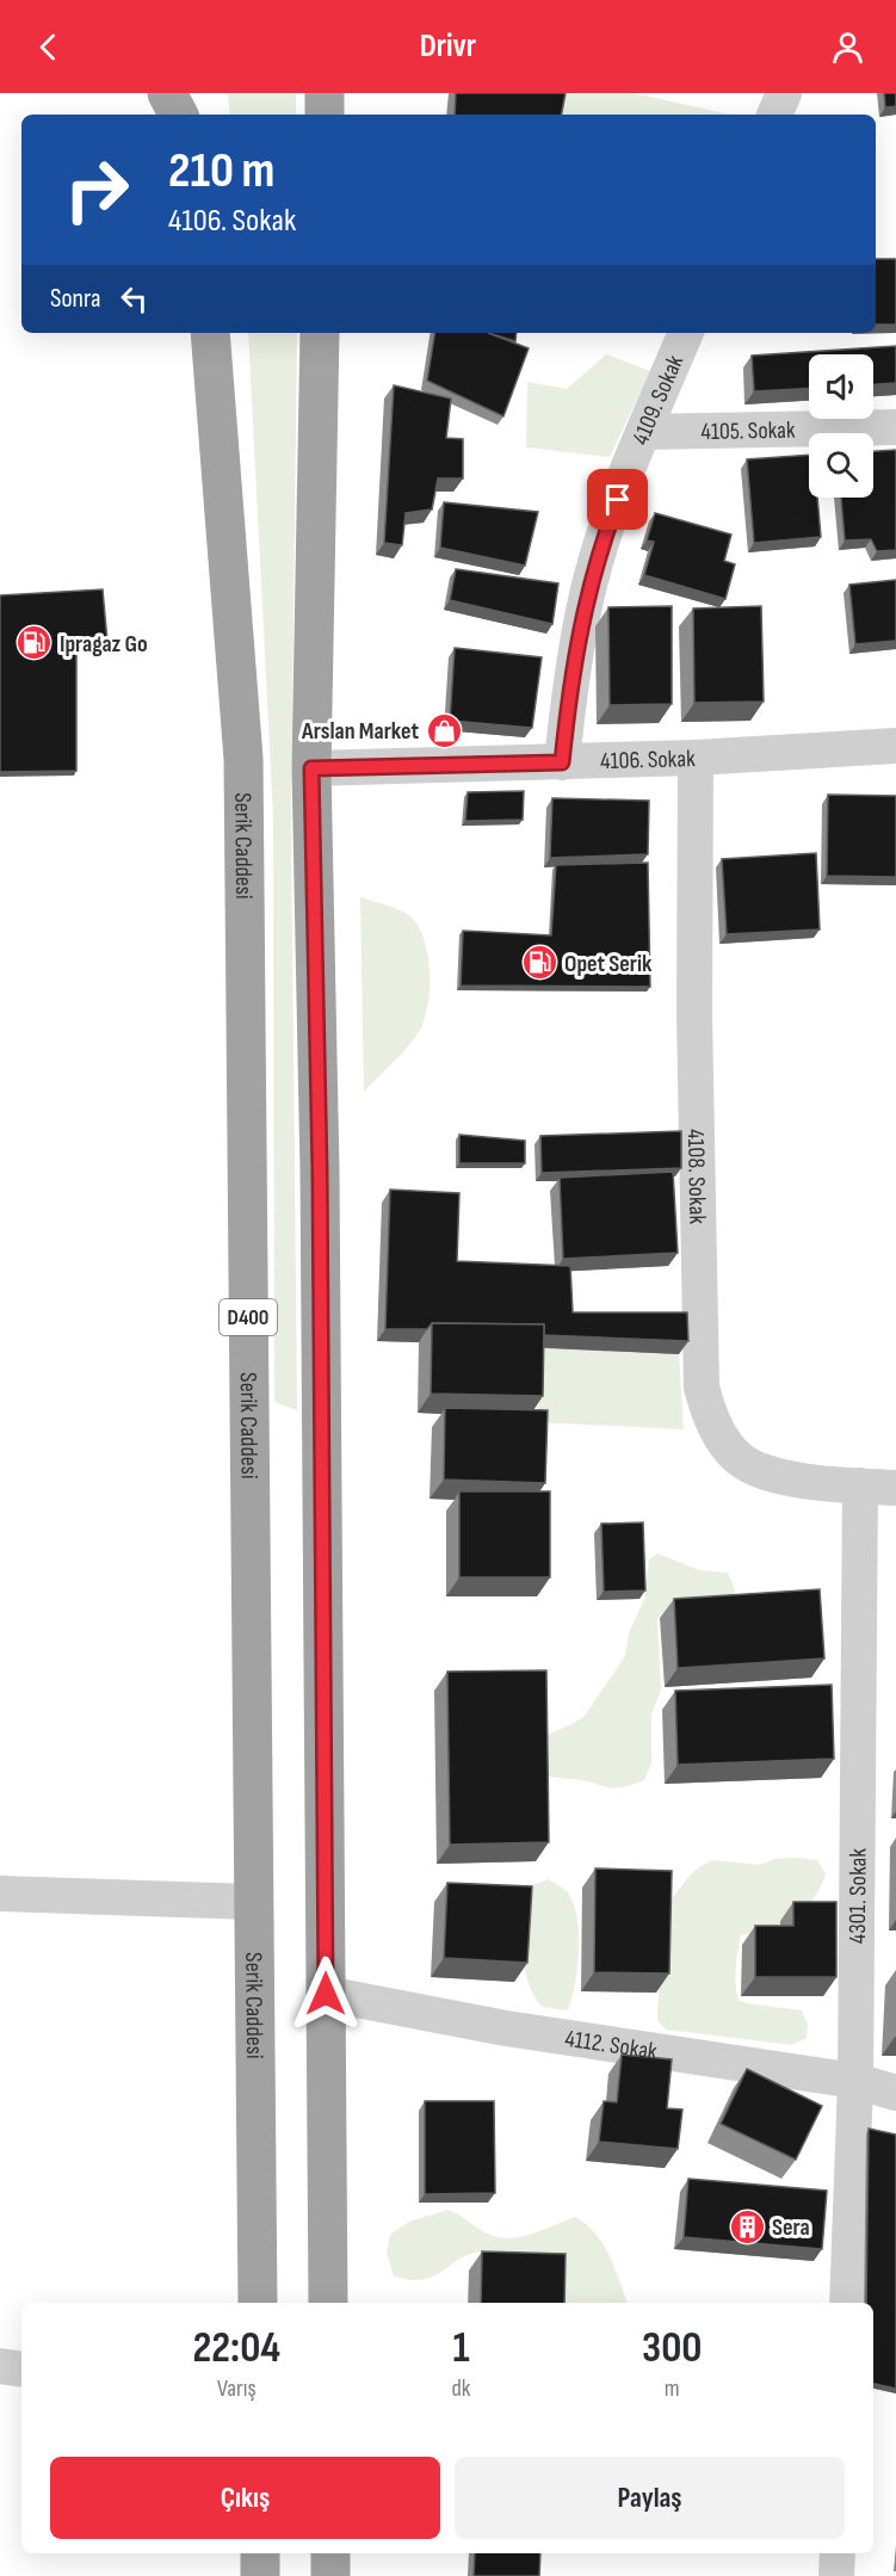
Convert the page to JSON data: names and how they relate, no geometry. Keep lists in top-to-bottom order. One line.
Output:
{"streets":{"highway":["Serik Caddesi","D400"],"street":["4109. Sokak","4105. Sokak","4106. Sokak","4108. Sokak","4301. Sokak","4112. Sokak"]},"crossings":[["4109. Sokak","4105. Sokak"],["4109. Sokak","4106. Sokak"],["4106. Sokak","4108. Sokak"],["4108. Sokak","4301. Sokak"],["4301. Sokak","4112. Sokak"]],"places":{"fuel station":["Ipragaz Go","Opet Serik"],"shop":["Arslan Market"],"building":["Sera"]},"page":{"header":"Drivr","turn":["210 m","4106. Sokak"],"then":"Sonra","eta":["22:04","Varış","1","dk","300","m"],"buttons":["Çıkış","Paylaş"]}}
